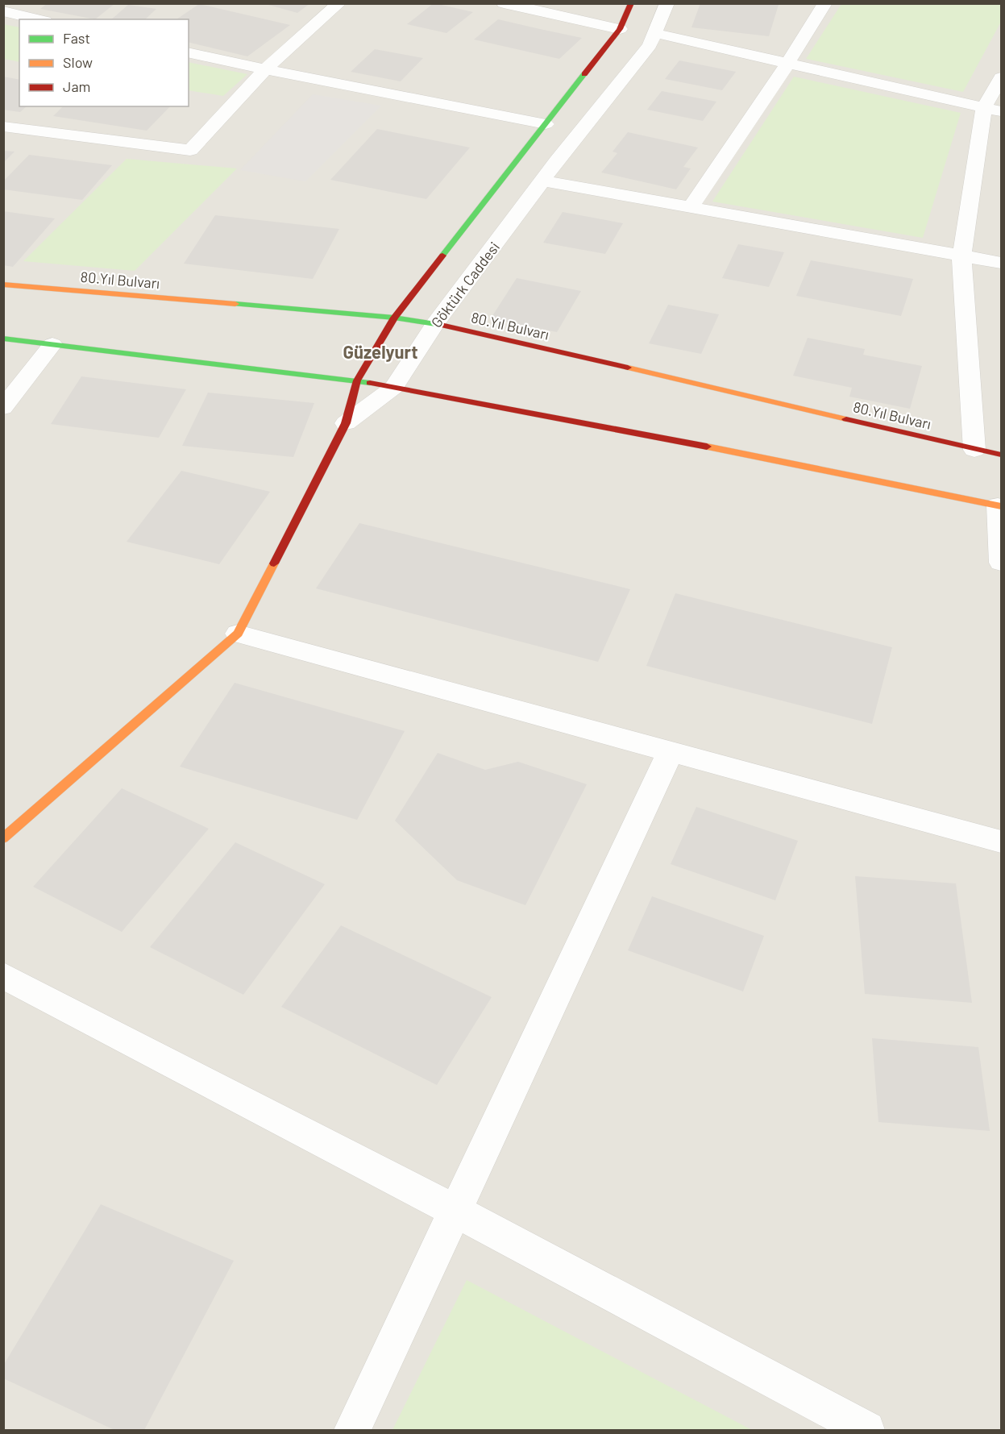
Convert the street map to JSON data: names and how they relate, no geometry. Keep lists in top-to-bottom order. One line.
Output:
{"streets":{"street":["80.Yıl Bulvarı","Göktürk Caddesi"]},"crossings":[["80.Yıl Bulvarı","Göktürk Caddesi"]],"districts":["Güzelyurt"],"legend":["Fast","Slow","Jam"]}
